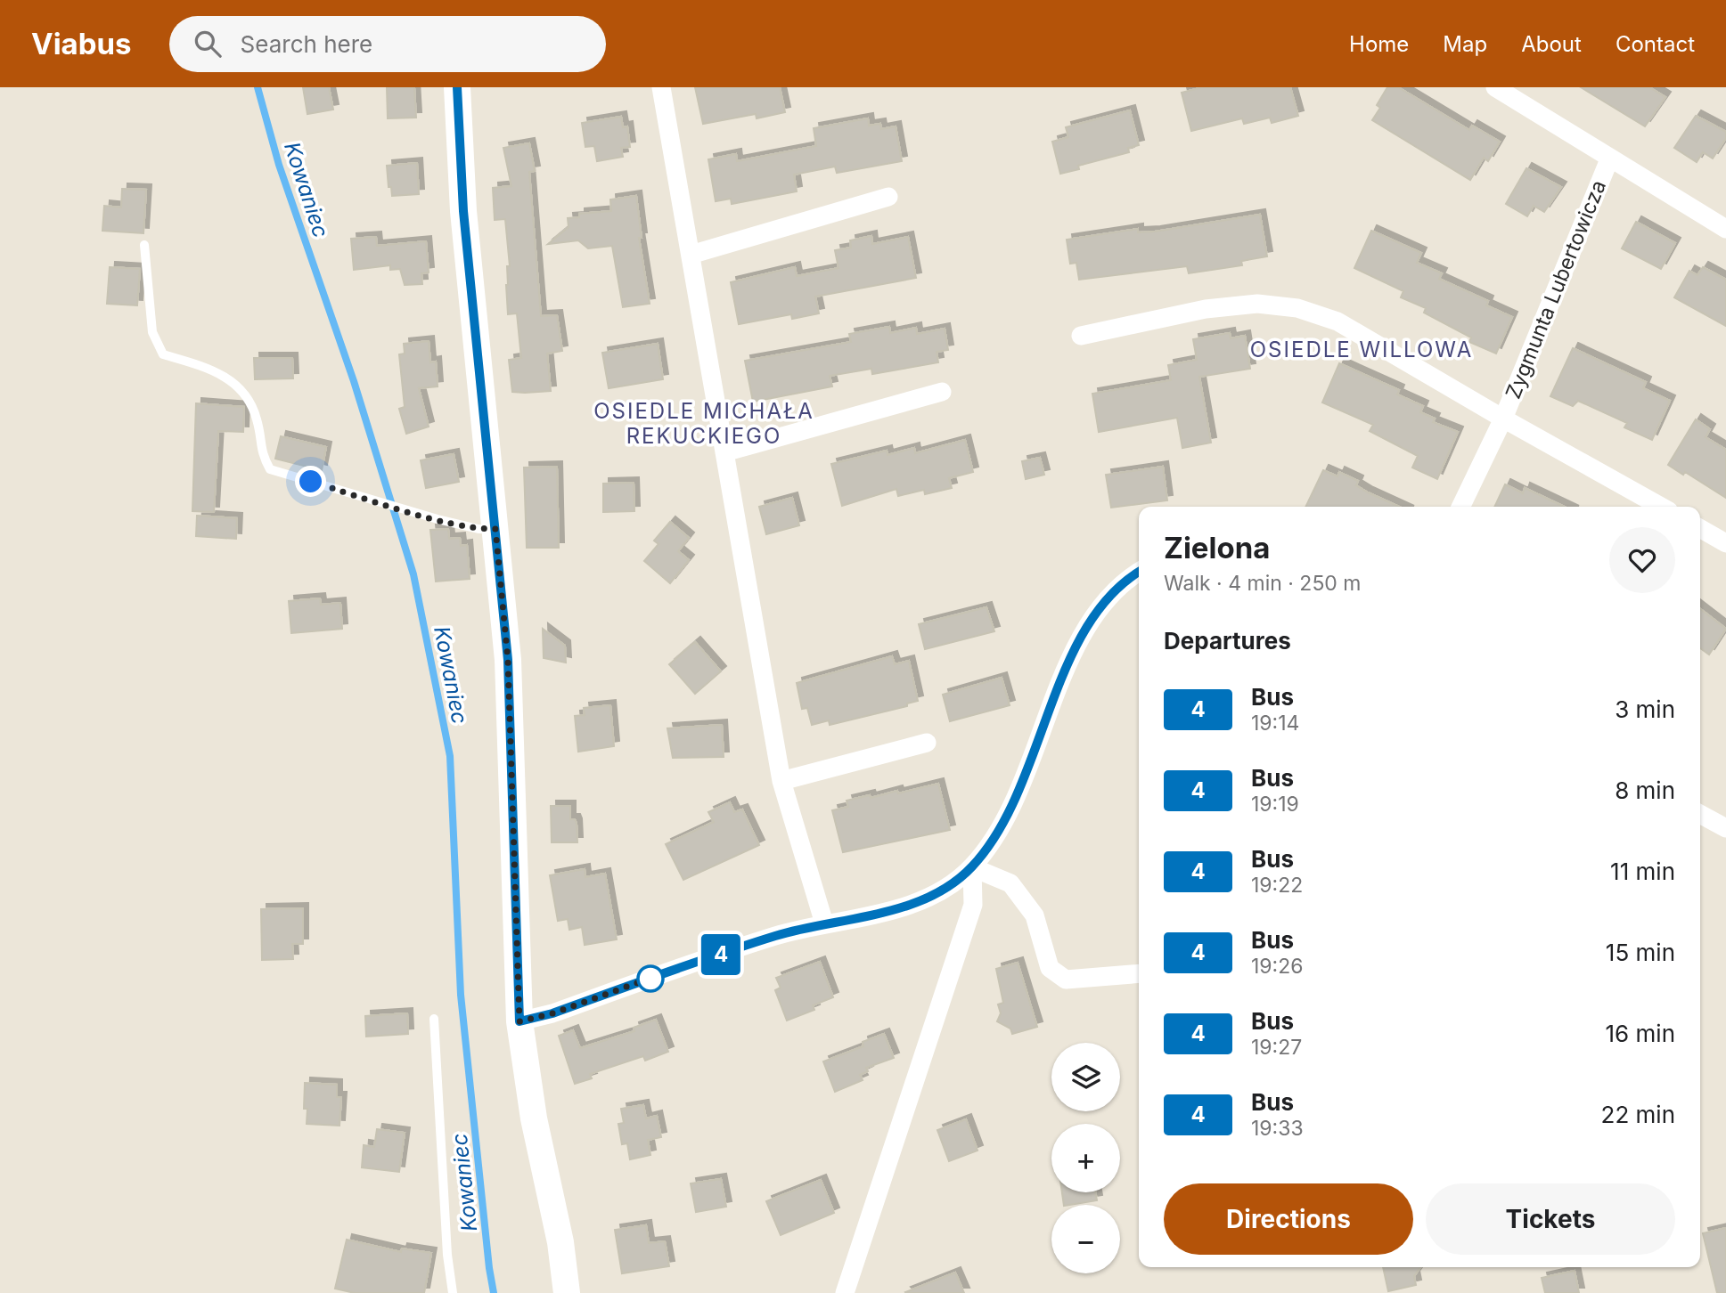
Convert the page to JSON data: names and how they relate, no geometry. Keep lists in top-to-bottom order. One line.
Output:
{"streets":{"street":["Zygmunta Lubertowicza"]},"districts":["OSIEDLE WILLOWA","OSIEDLE MICHAŁA REKUCKIEGO"],"water":["Kowaniec"],"lines":["bus line 4"],"page":{"header":"Viabus","search":"Search here","nav":["Home","Map","About","Contact"],"on_map":"4","heading":[["Zielona","Walk · 4 min · 250 m"],"Departures"],"list":[{"mark":"4","name":"Bus","note":"19:14","value":"3 min"},{"mark":"4","name":"Bus","note":"19:19","value":"8 min"},{"mark":"4","name":"Bus","note":"19:22","value":"11 min"},{"mark":"4","name":"Bus","note":"19:26","value":"15 min"},{"mark":"4","name":"Bus","note":"19:27","value":"16 min"},{"mark":"4","name":"Bus","note":"19:33","value":"22 min"}],"map_buttons":["+","−"],"buttons":["Directions","Tickets"]}}
